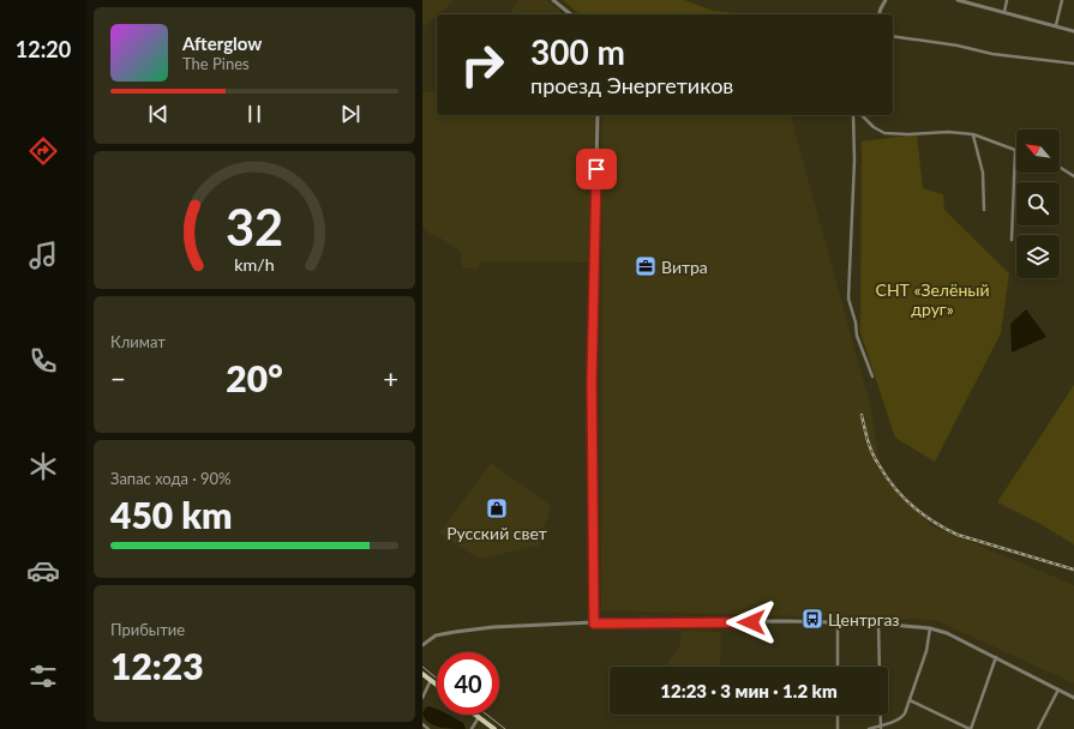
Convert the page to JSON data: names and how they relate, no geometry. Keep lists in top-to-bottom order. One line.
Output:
{"parks":["СНТ «Зелёный друг»"],"places":{"office":["Витра"],"shop":["Русский свет"],"bus stop":["Центргаз"]},"north":"top left","page":{"tabs":"12:20","turn":["300 m","проезд Энергетиков"],"song":["Afterglow","The Pines"],"tile":["Климат",["Запас хода · 90%","450 km"],["Прибытие","12:23"]],"heat":["−","20°","+"],"limit":"40","trip":"12:23 · 3 мин · 1.2 km","gauge":["32","km/h"]}}
